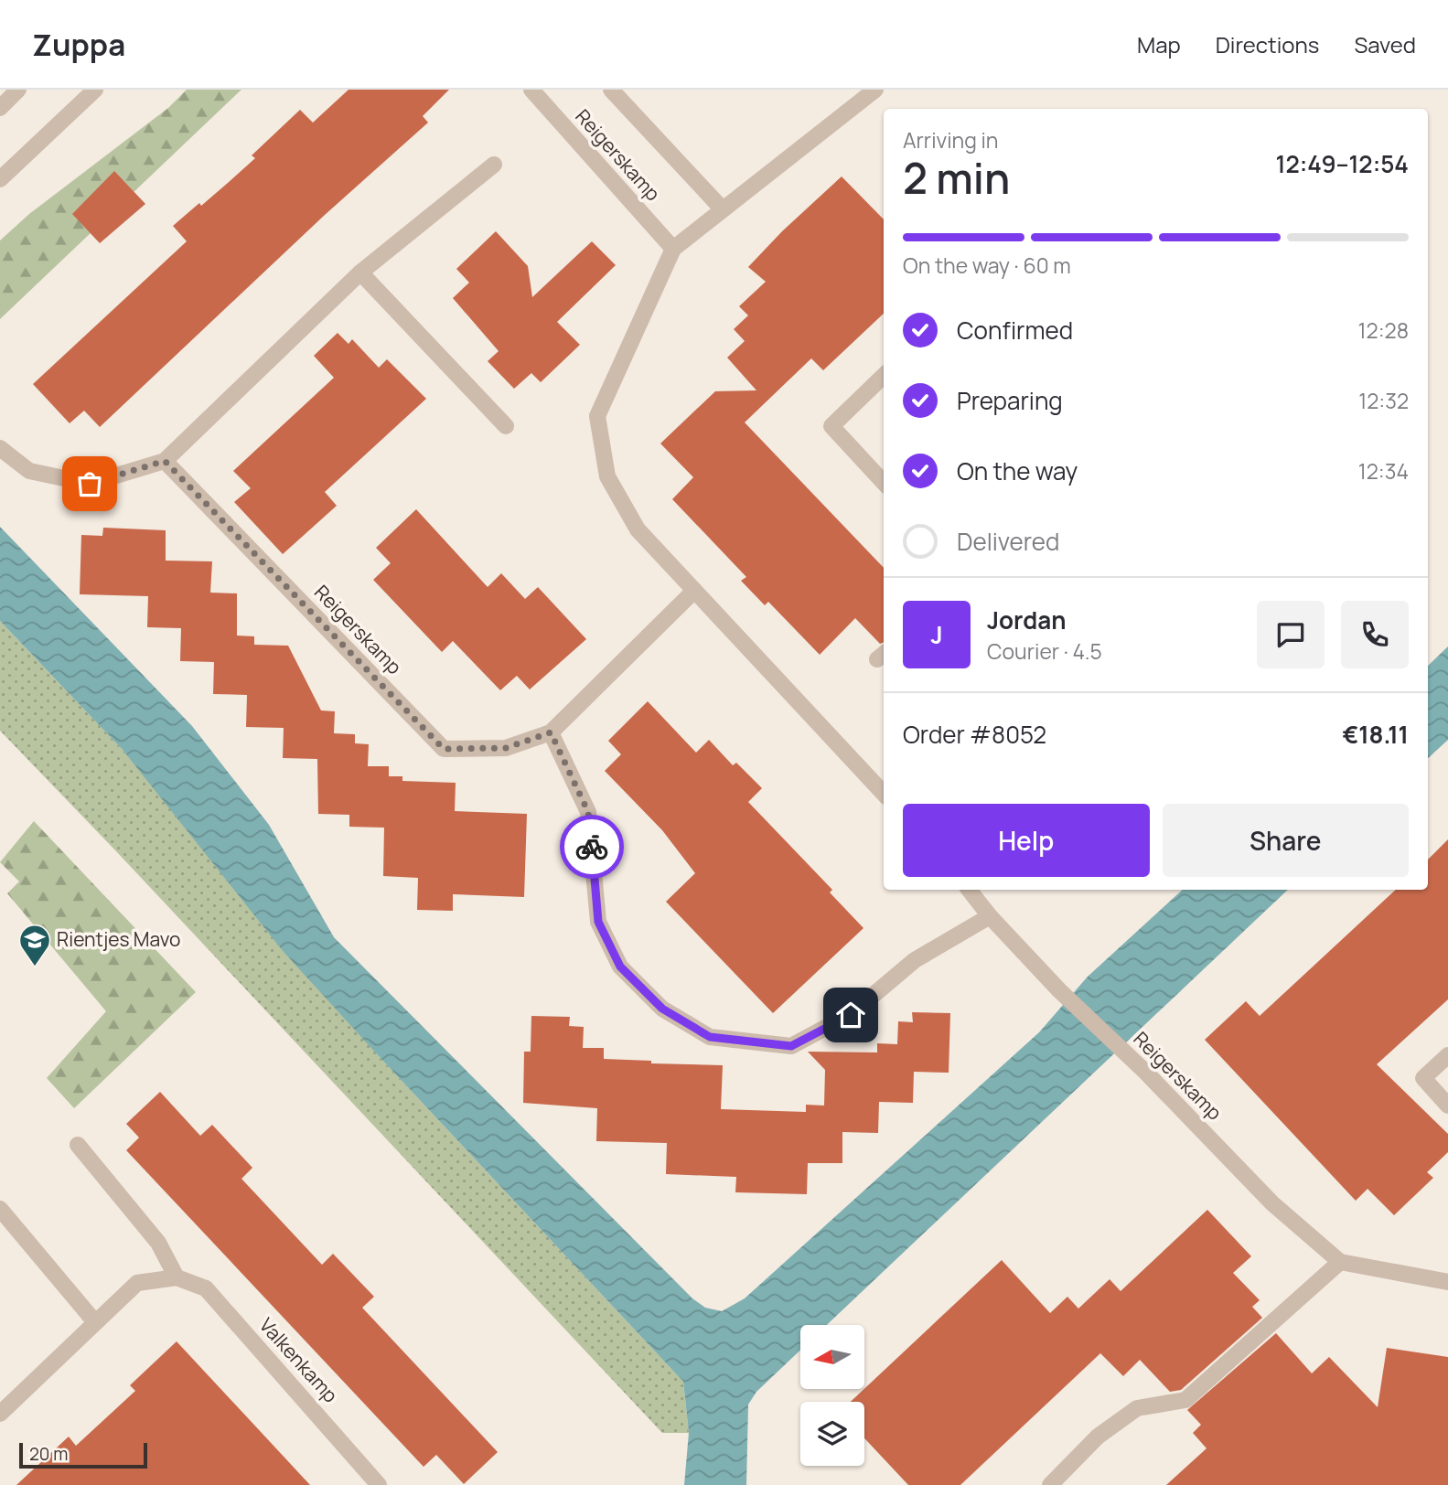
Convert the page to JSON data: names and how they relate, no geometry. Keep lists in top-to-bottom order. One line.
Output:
{"streets":{"street":["Reigerskamp","Valkenkamp"]},"places":{"school or university":["Rientjes Mavo"]},"scale_bar":"20 m","north":"left","page":{"header":"Zuppa","nav":["Map","Directions","Saved"],"heading":["2 min","Arriving in","12:49–12:54"],"panel":["Jordan","Courier · 4.5","Order #8052","€18.11"],"bar":"On the way · 60 m","list":[["Confirmed","12:28"],["Preparing","12:32"],["On the way","12:34"],"Delivered"],"round":"J","buttons":["Help","Share"],"scale":"20 m"}}
